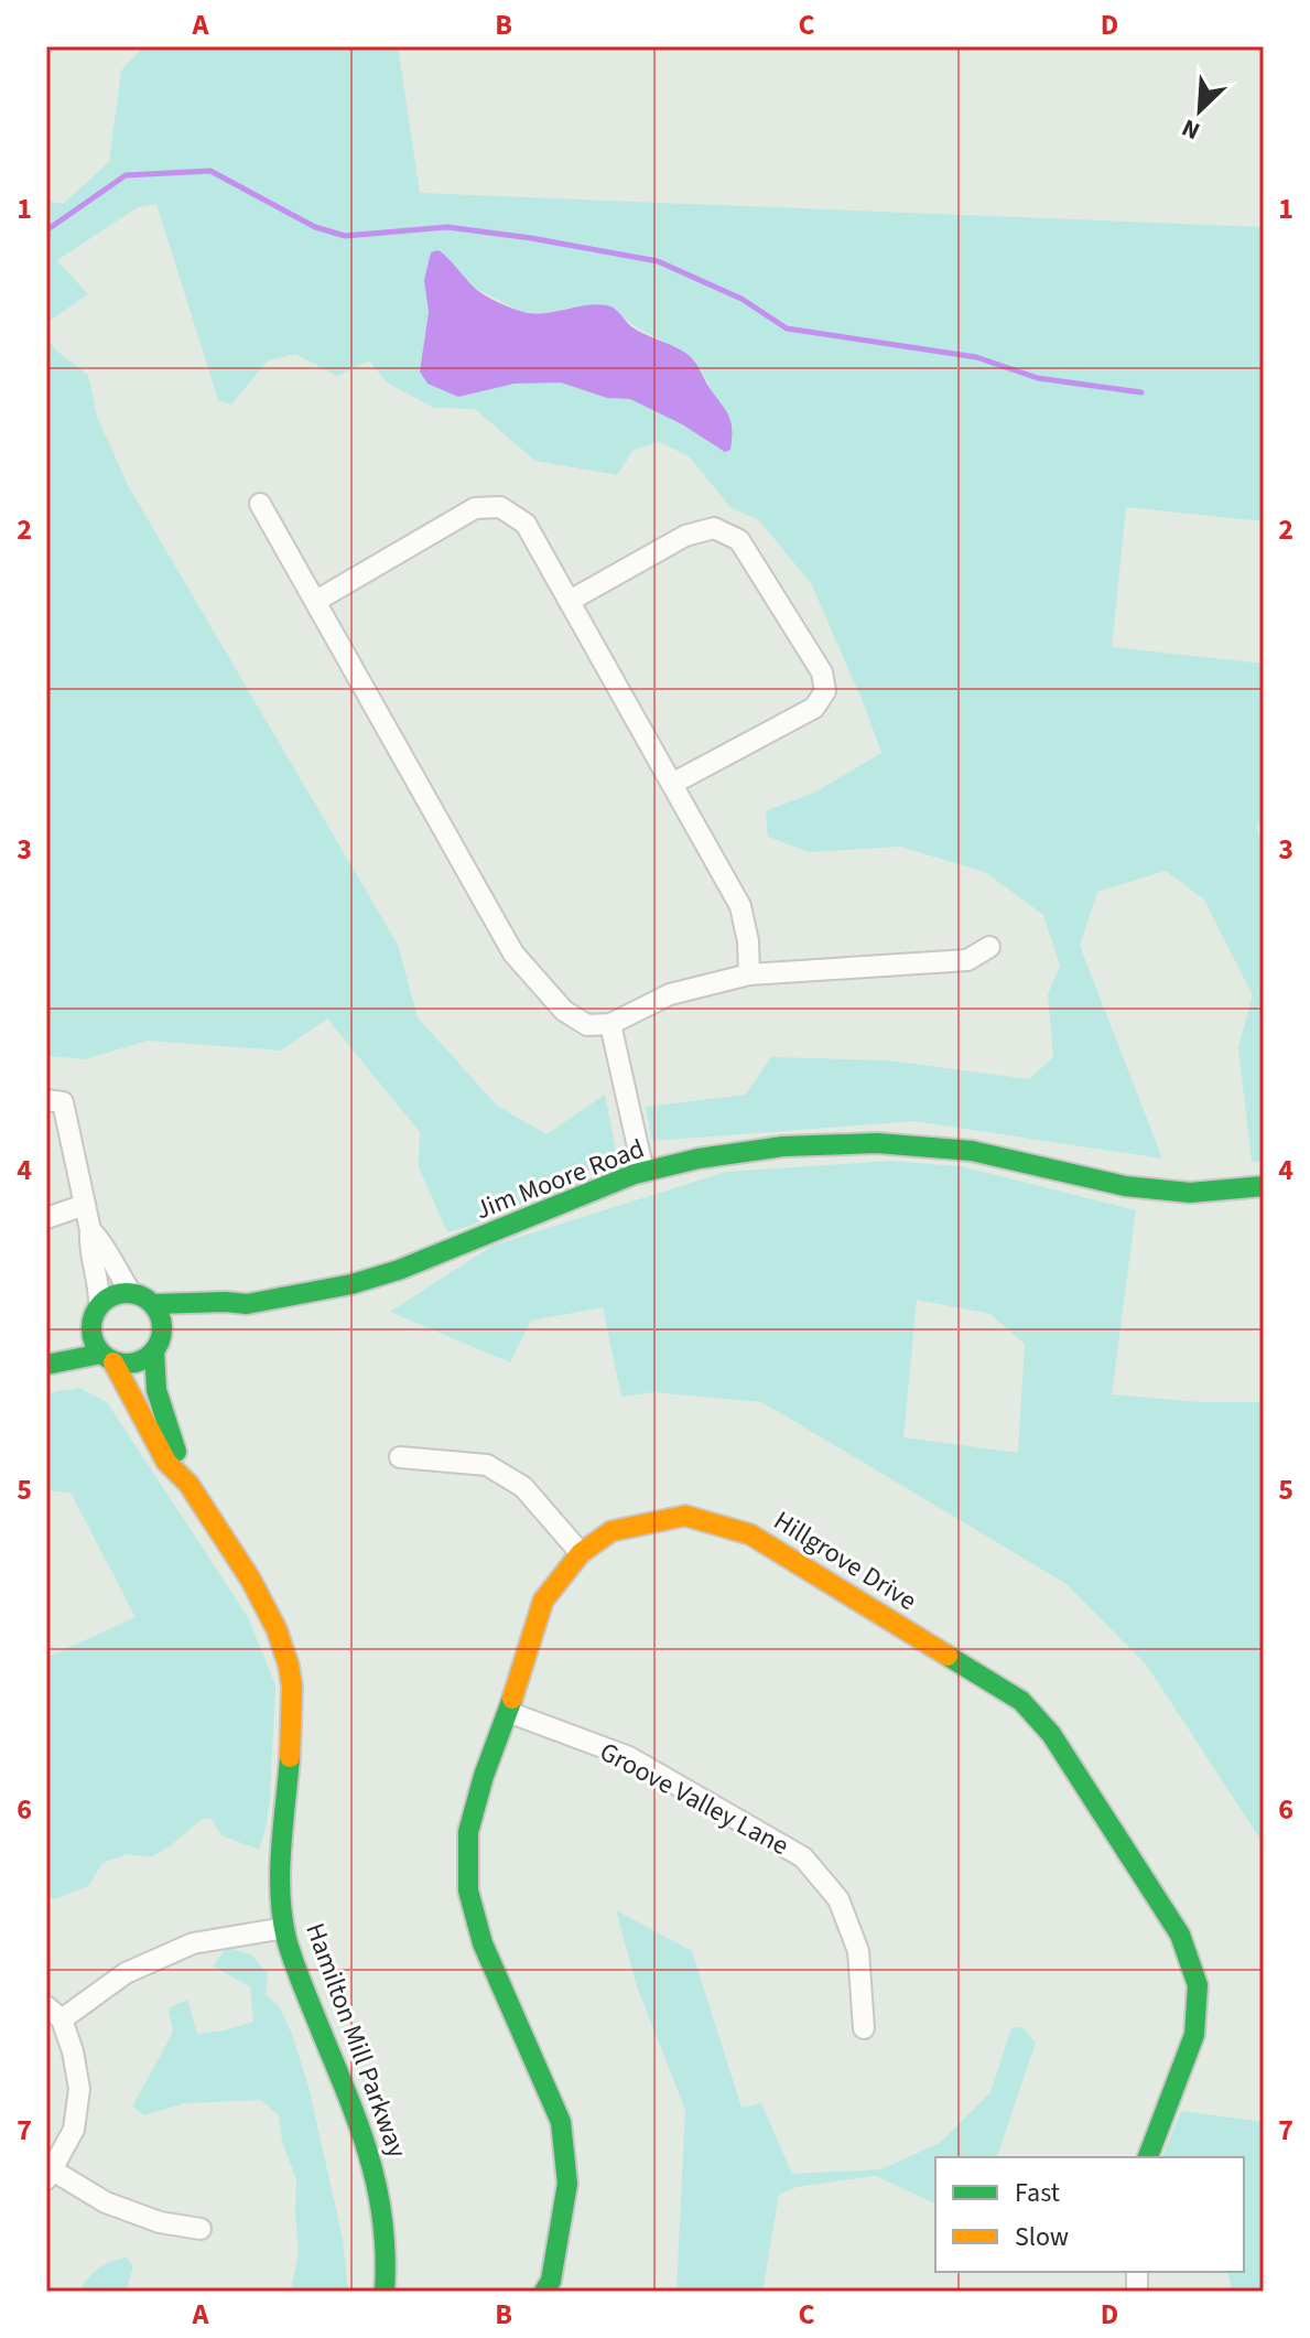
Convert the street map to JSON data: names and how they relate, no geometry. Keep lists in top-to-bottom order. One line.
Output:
{"streets":{"street":["Jim Moore Road","Hillgrove Drive","Groove Valley Lane","Hamilton Mill Parkway"]},"crossings":[["Jim Moore Road","Hamilton Mill Parkway"],["Hillgrove Drive","Groove Valley Lane"]],"legend":["Fast","Slow"],"north":"bottom left","grid":{"columns":["A","B","C","D"],"rows":["1","2","3","4","5","6","7"]}}
